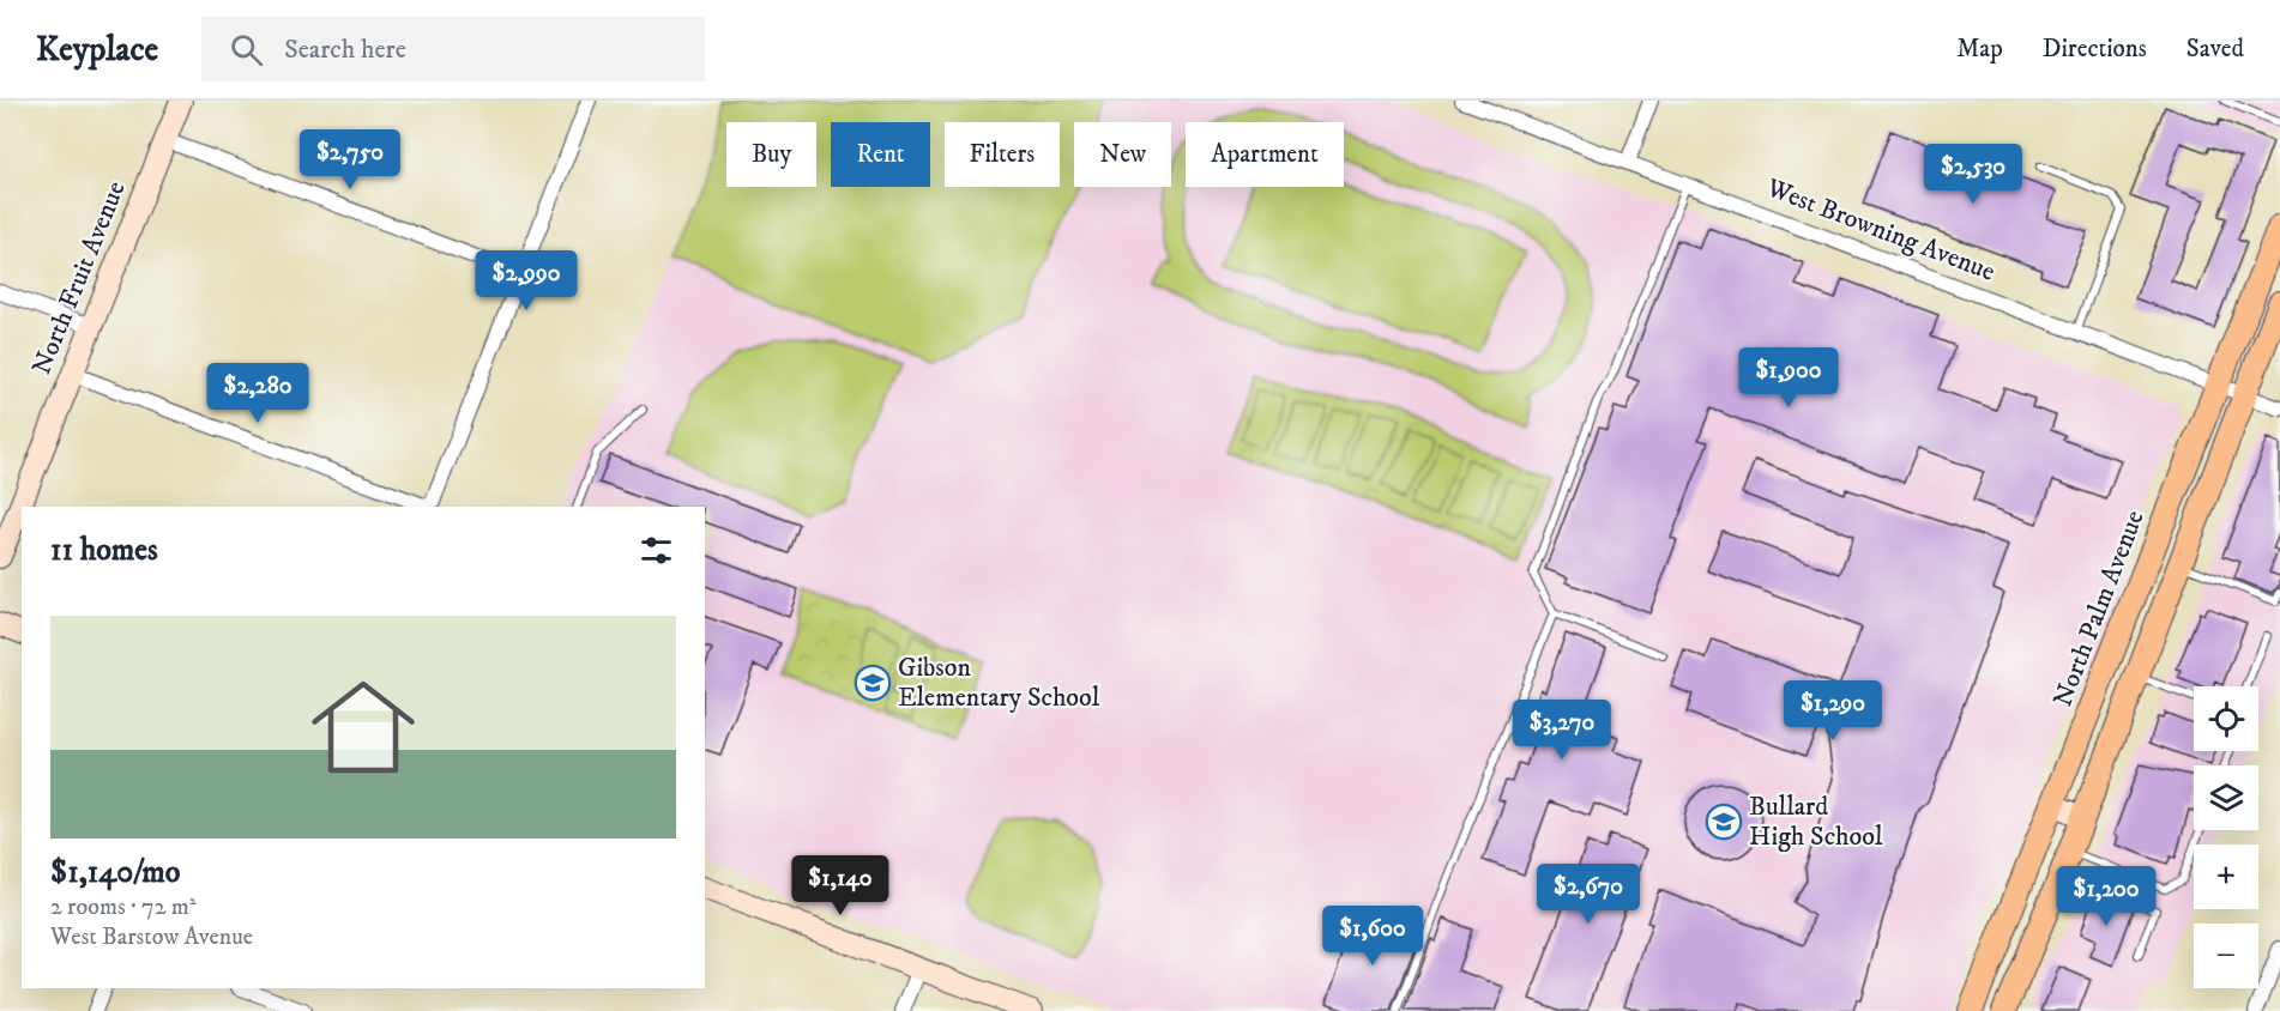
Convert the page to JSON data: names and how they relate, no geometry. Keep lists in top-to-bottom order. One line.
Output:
{"streets":{"main road":["North Palm Avenue"],"street":["West Browning Avenue","North Fruit Avenue"]},"crossings":[["West Browning Avenue","North Palm Avenue"]],"places":{"school or university":["Gibson Elementary School","Bullard High School"]},"page":{"header":"Keyplace","search":"Search here","nav":["Map","Directions","Saved"],"chip":["Buy","Rent","Filters","New","Apartment"],"price":["$2,750","$2,530","$2,990","$1,900","$2,280","$1,290","$3,270","$1,140","$2,670","$1,200","$1,600"],"heading":"11 homes","list":[{"name":"$1,140/mo","note":"2 rooms · 72 m² · West Barstow Avenue"}],"map_buttons":["+","−"]}}
